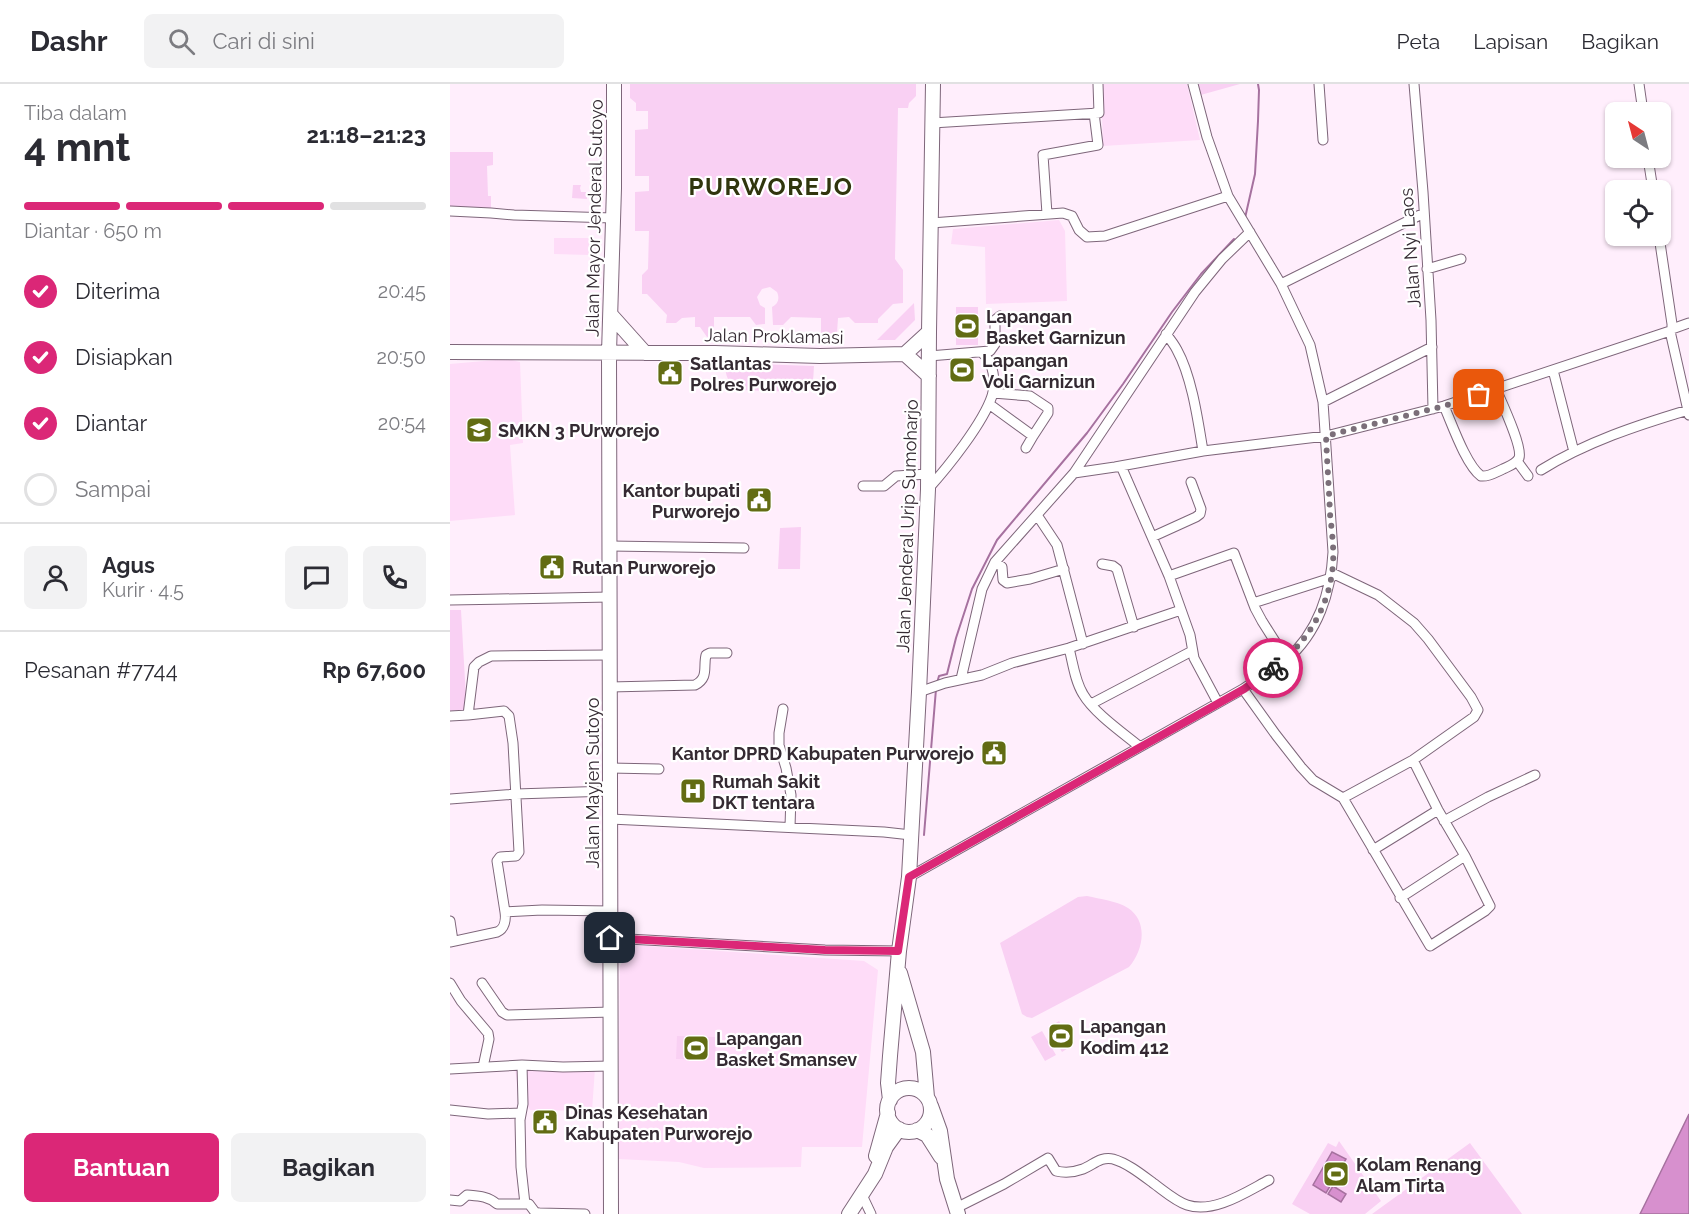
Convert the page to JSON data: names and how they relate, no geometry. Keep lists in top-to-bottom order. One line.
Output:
{"streets":{"main road":["Jalan Mayor Jenderal Sutoyo","Jalan Proklamasi","Jalan Jenderal Urip Sumoharjo","Jalan Mayjen Sutoyo"],"street":["Jalan Nyi Laos"]},"crossings":[["Jalan Mayor Jenderal Sutoyo","Jalan Proklamasi"],["Jalan Mayor Jenderal Sutoyo","Jalan Mayjen Sutoyo"],["Jalan Proklamasi","Jalan Mayjen Sutoyo"]],"districts":["PURWOREJO"],"places":{"sports":["Lapangan Basket Garnizun","Lapangan Voli Garnizun","Lapangan Kodim 412","Lapangan Basket Smansev","Kolam Renang Alam Tirta"],"public building":["Satlantas Polres Purworejo","Kantor bupati Purworejo","Rutan Purworejo","Kantor DPRD Kabupaten Purworejo","Dinas Kesehatan Kabupaten Purworejo"],"school or university":["SMKN 3 PUrworejo"],"hospital":["Rumah Sakit DKT tentara"]},"north":"top left","page":{"header":"Dashr","search":"Cari di sini","nav":["Peta","Lapisan","Bagikan"],"heading":["4 mnt","Tiba dalam","21:18–21:23"],"panel":["Agus","Kurir · 4.5","Pesanan #7744","Rp 67,600"],"bar":"Diantar · 650 m","list":[["Diterima","20:45"],["Disiapkan","20:50"],["Diantar","20:54"],"Sampai"],"buttons":["Bantuan","Bagikan"]}}
